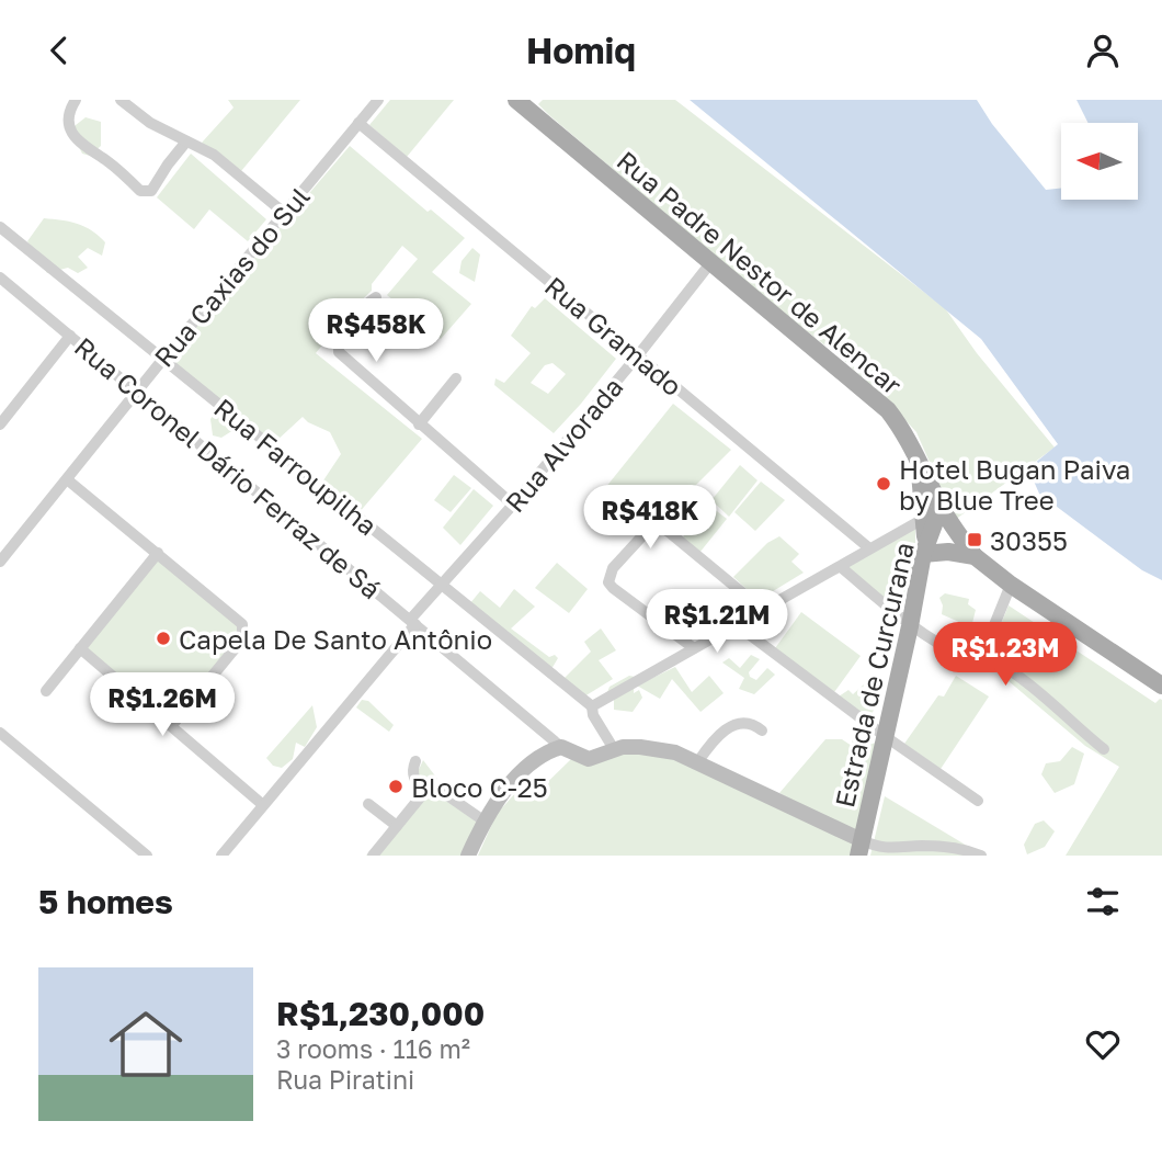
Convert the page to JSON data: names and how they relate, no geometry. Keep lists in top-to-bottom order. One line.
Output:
{"streets":{"main road":["Rua Padre Nestor de Alencar","Estrada de Curcurana"],"street":["Rua Caxias do Sul","Rua Gramado","Rua Alvorada","Rua Farroupilha","Rua Coronel Dário Ferraz de Sá"]},"crossings":[["Rua Padre Nestor de Alencar","Rua Alvorada"],["Rua Padre Nestor de Alencar","Estrada de Curcurana"],["Rua Caxias do Sul","Rua Gramado"],["Rua Caxias do Sul","Rua Farroupilha"],["Rua Caxias do Sul","Rua Coronel Dário Ferraz de Sá"],["Rua Gramado","Rua Alvorada"],["Rua Alvorada","Rua Farroupilha"],["Rua Alvorada","Rua Coronel Dário Ferraz de Sá"]],"places":{"other":["Hotel Bugan Paiva by Blue Tree","Capela De Santo Antônio","Bloco C-25"],"transit":["30355"]},"north":"left","page":{"header":"Homiq","price":["R$458K","R$418K","R$1.21M","R$1.23M","R$1.26M"],"heading":"5 homes","list":[{"name":"R$1,230,000","note":"3 rooms · 116 m² · Rua Piratini"}]}}
